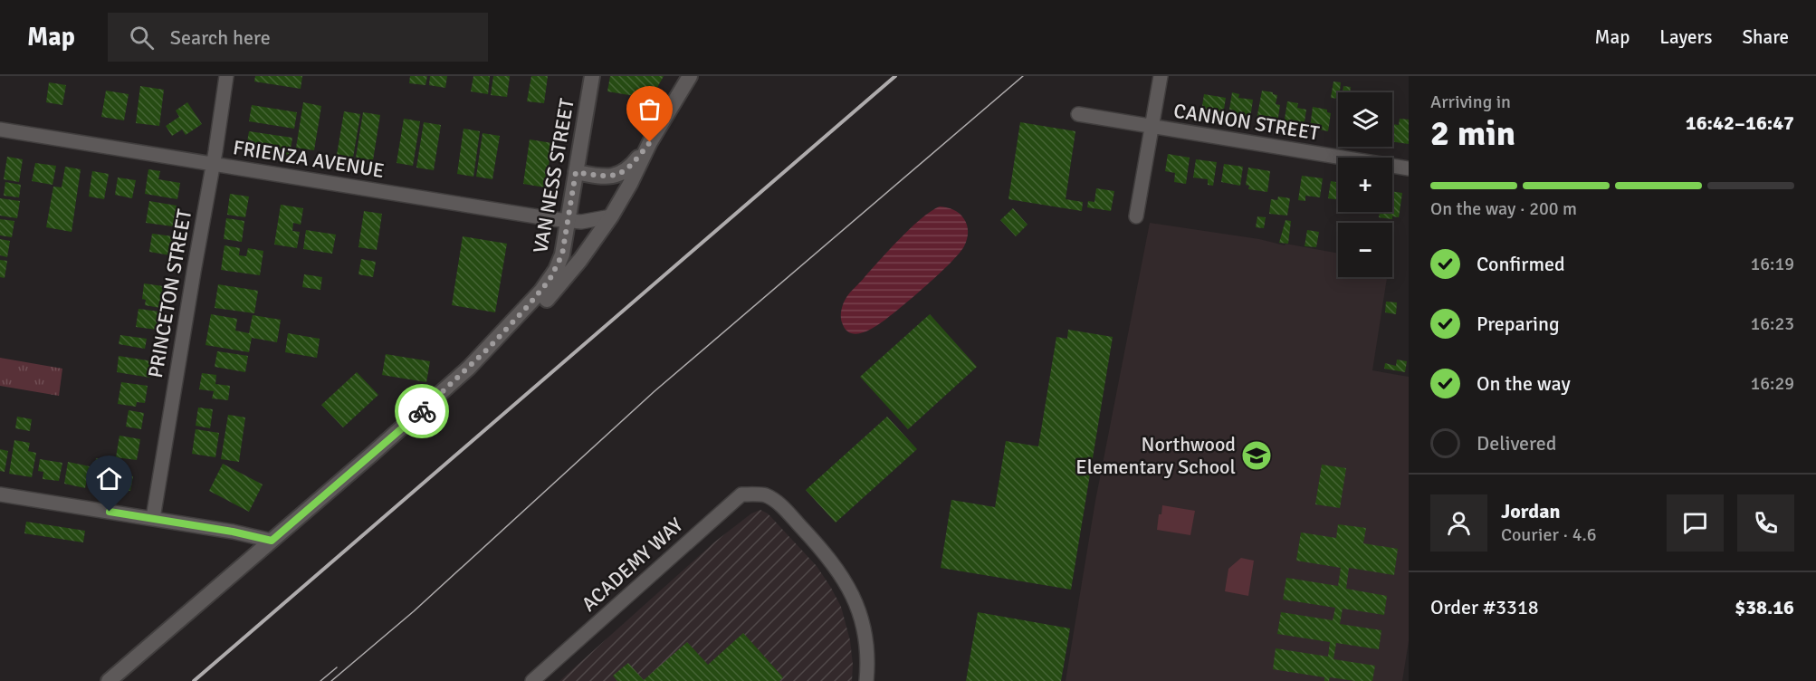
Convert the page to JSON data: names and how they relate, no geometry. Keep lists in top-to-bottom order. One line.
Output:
{"streets":{"street":["CANNON STREET","FRIENZA AVENUE","VAN NESS STREET","PRINCETON STREET","ACADEMY WAY"]},"crossings":[["FRIENZA AVENUE","VAN NESS STREET"],["FRIENZA AVENUE","PRINCETON STREET"]],"places":{"school or university":["Northwood Elementary School"]},"page":{"header":"Map","search":"Search here","nav":["Map","Layers","Share"],"heading":["2 min","Arriving in","16:42–16:47"],"panel":["Jordan","Courier · 4.6","Order #3318","$38.16"],"map_buttons":["+","−"],"bar":"On the way · 200 m","list":[["Confirmed","16:19"],["Preparing","16:23"],["On the way","16:29"],"Delivered"]}}
